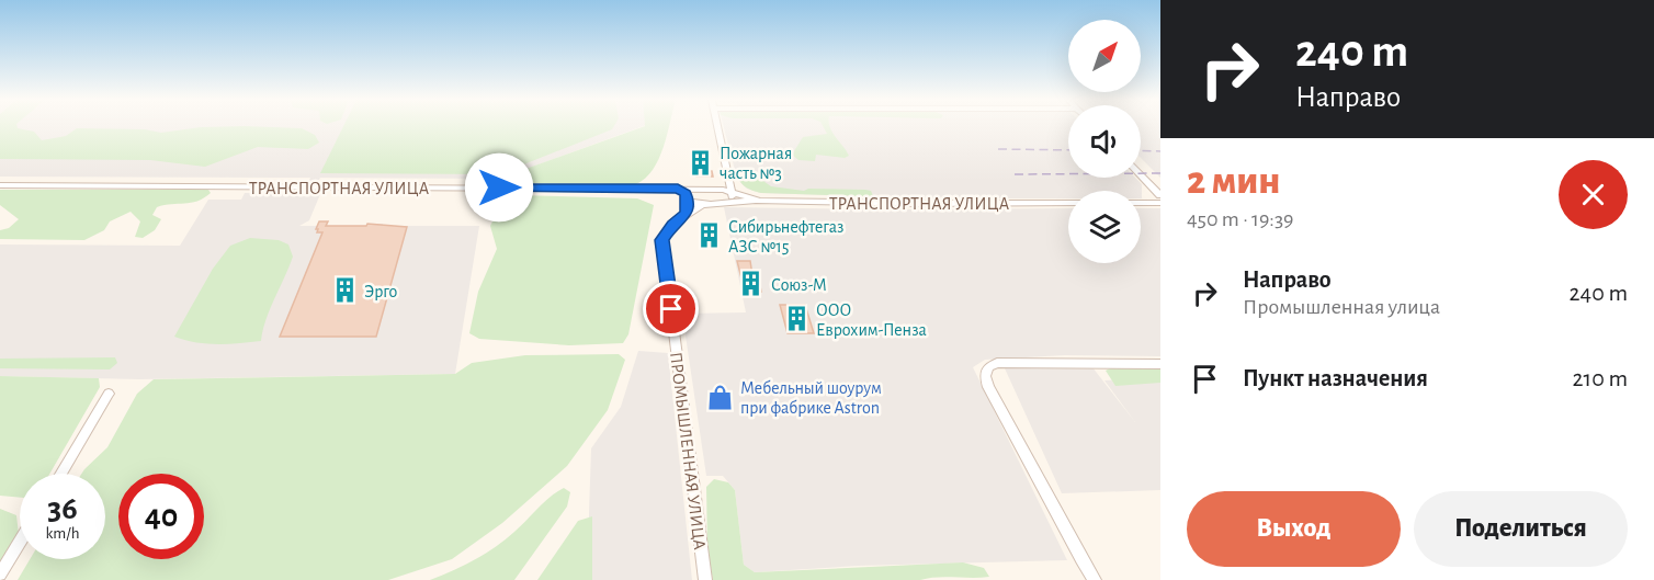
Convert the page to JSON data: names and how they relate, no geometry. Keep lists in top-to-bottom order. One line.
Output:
{"streets":{"street":["ТРАНСПОРТНАЯ УЛИЦА","ПРОМЫШЛЕННАЯ УЛИЦА"]},"places":{"building":["Пожарная часть №3","Сибирьнефтегаз АЗС №15","Союз-М","Эрго","ООО Еврохим-Пенза"],"shop":["Мебельный шоурум при фабрике Astron"]},"north":"top right","page":{"turn":["240 m","Направо"],"heading":["2 мин","450 m · 19:39"],"list":[{"name":"Направо","note":"Промышленная улица","value":"240 m"},{"name":"Пункт назначения","value":"210 m"}],"speed":"36 km/h","limit":"40","buttons":["Выход","Поделиться"]}}
